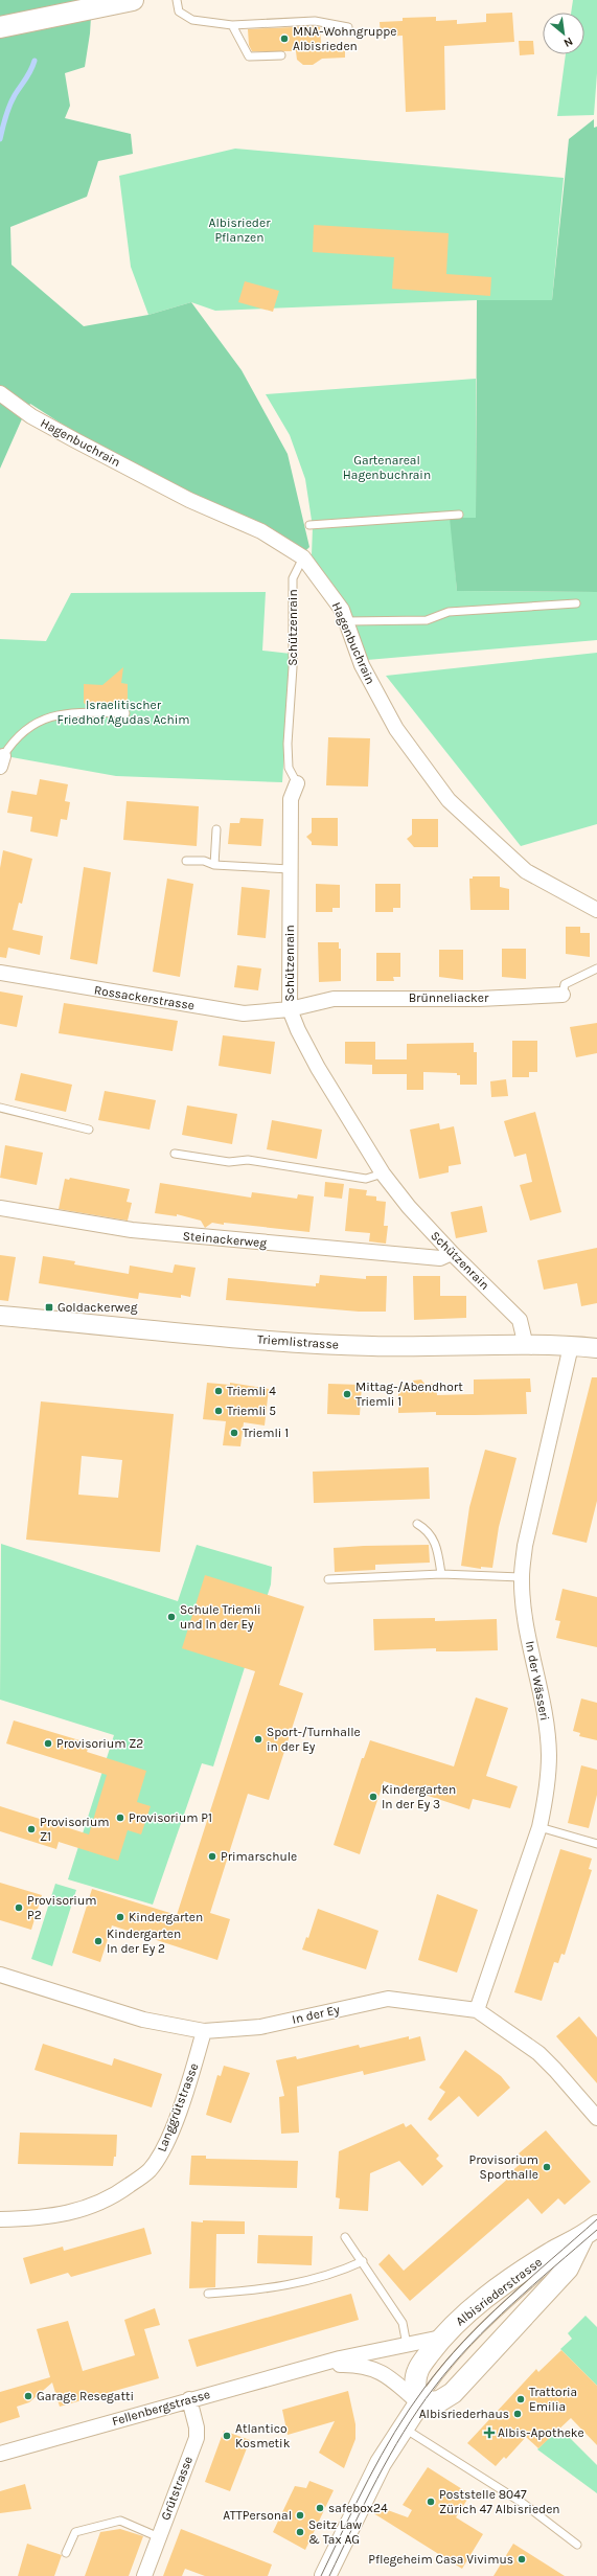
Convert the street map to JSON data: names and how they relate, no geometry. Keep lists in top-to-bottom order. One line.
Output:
{"streets":{"main road":["Albisriederstrasse"],"street":["Hagenbuchrain","Schützenrain","Rossackerstrasse","Brünneliacker","Steinackerweg","Triemlistrasse","In der Wässeri","In der Ey","Langgrütstrasse","Fellenbergstrasse","Grütstrasse"]},"crossings":[["Hagenbuchrain","Schützenrain"],["Schützenrain","Rossackerstrasse"],["Schützenrain","Brünneliacker"],["Schützenrain","Steinackerweg"],["Schützenrain","Triemlistrasse"],["Rossackerstrasse","Brünneliacker"],["Triemlistrasse","In der Wässeri"],["In der Wässeri","In der Ey"],["In der Ey","Langgrütstrasse"],["Albisriederstrasse","Fellenbergstrasse"],["Fellenbergstrasse","Grütstrasse"]],"parks":["Albisrieder Pflanzen","Gartenareal Hagenbuchrain","Israelitischer Friedhof Agudas Achim"],"places":{"other":["MNA-Wohngruppe Albisrieden","Triemli 4","Mittag-/Abendhort Triemli 1","Triemli 5","Triemli 1","Schule Triemli und In der Ey","Sport-/Turnhalle in der Ey","Provisorium Z2","Kindergarten In der Ey 3","Provisorium P1","Provisorium Z1","Primarschule","Provisorium P2","Kindergarten","Kindergarten In der Ey 2","Provisorium Sporthalle","Garage Resegatti","Trattoria Emilia","Albisriederhaus","Atlantico Kosmetik","Poststelle 8047 Zürich 47 Albisrieden","safebox24","ATTPersonal","Seitz Law & Tax AG","Pflegeheim Casa Vivimus"],"transit":["Goldackerweg"],"health":["Albis-Apotheke"]},"north":"bottom right"}
